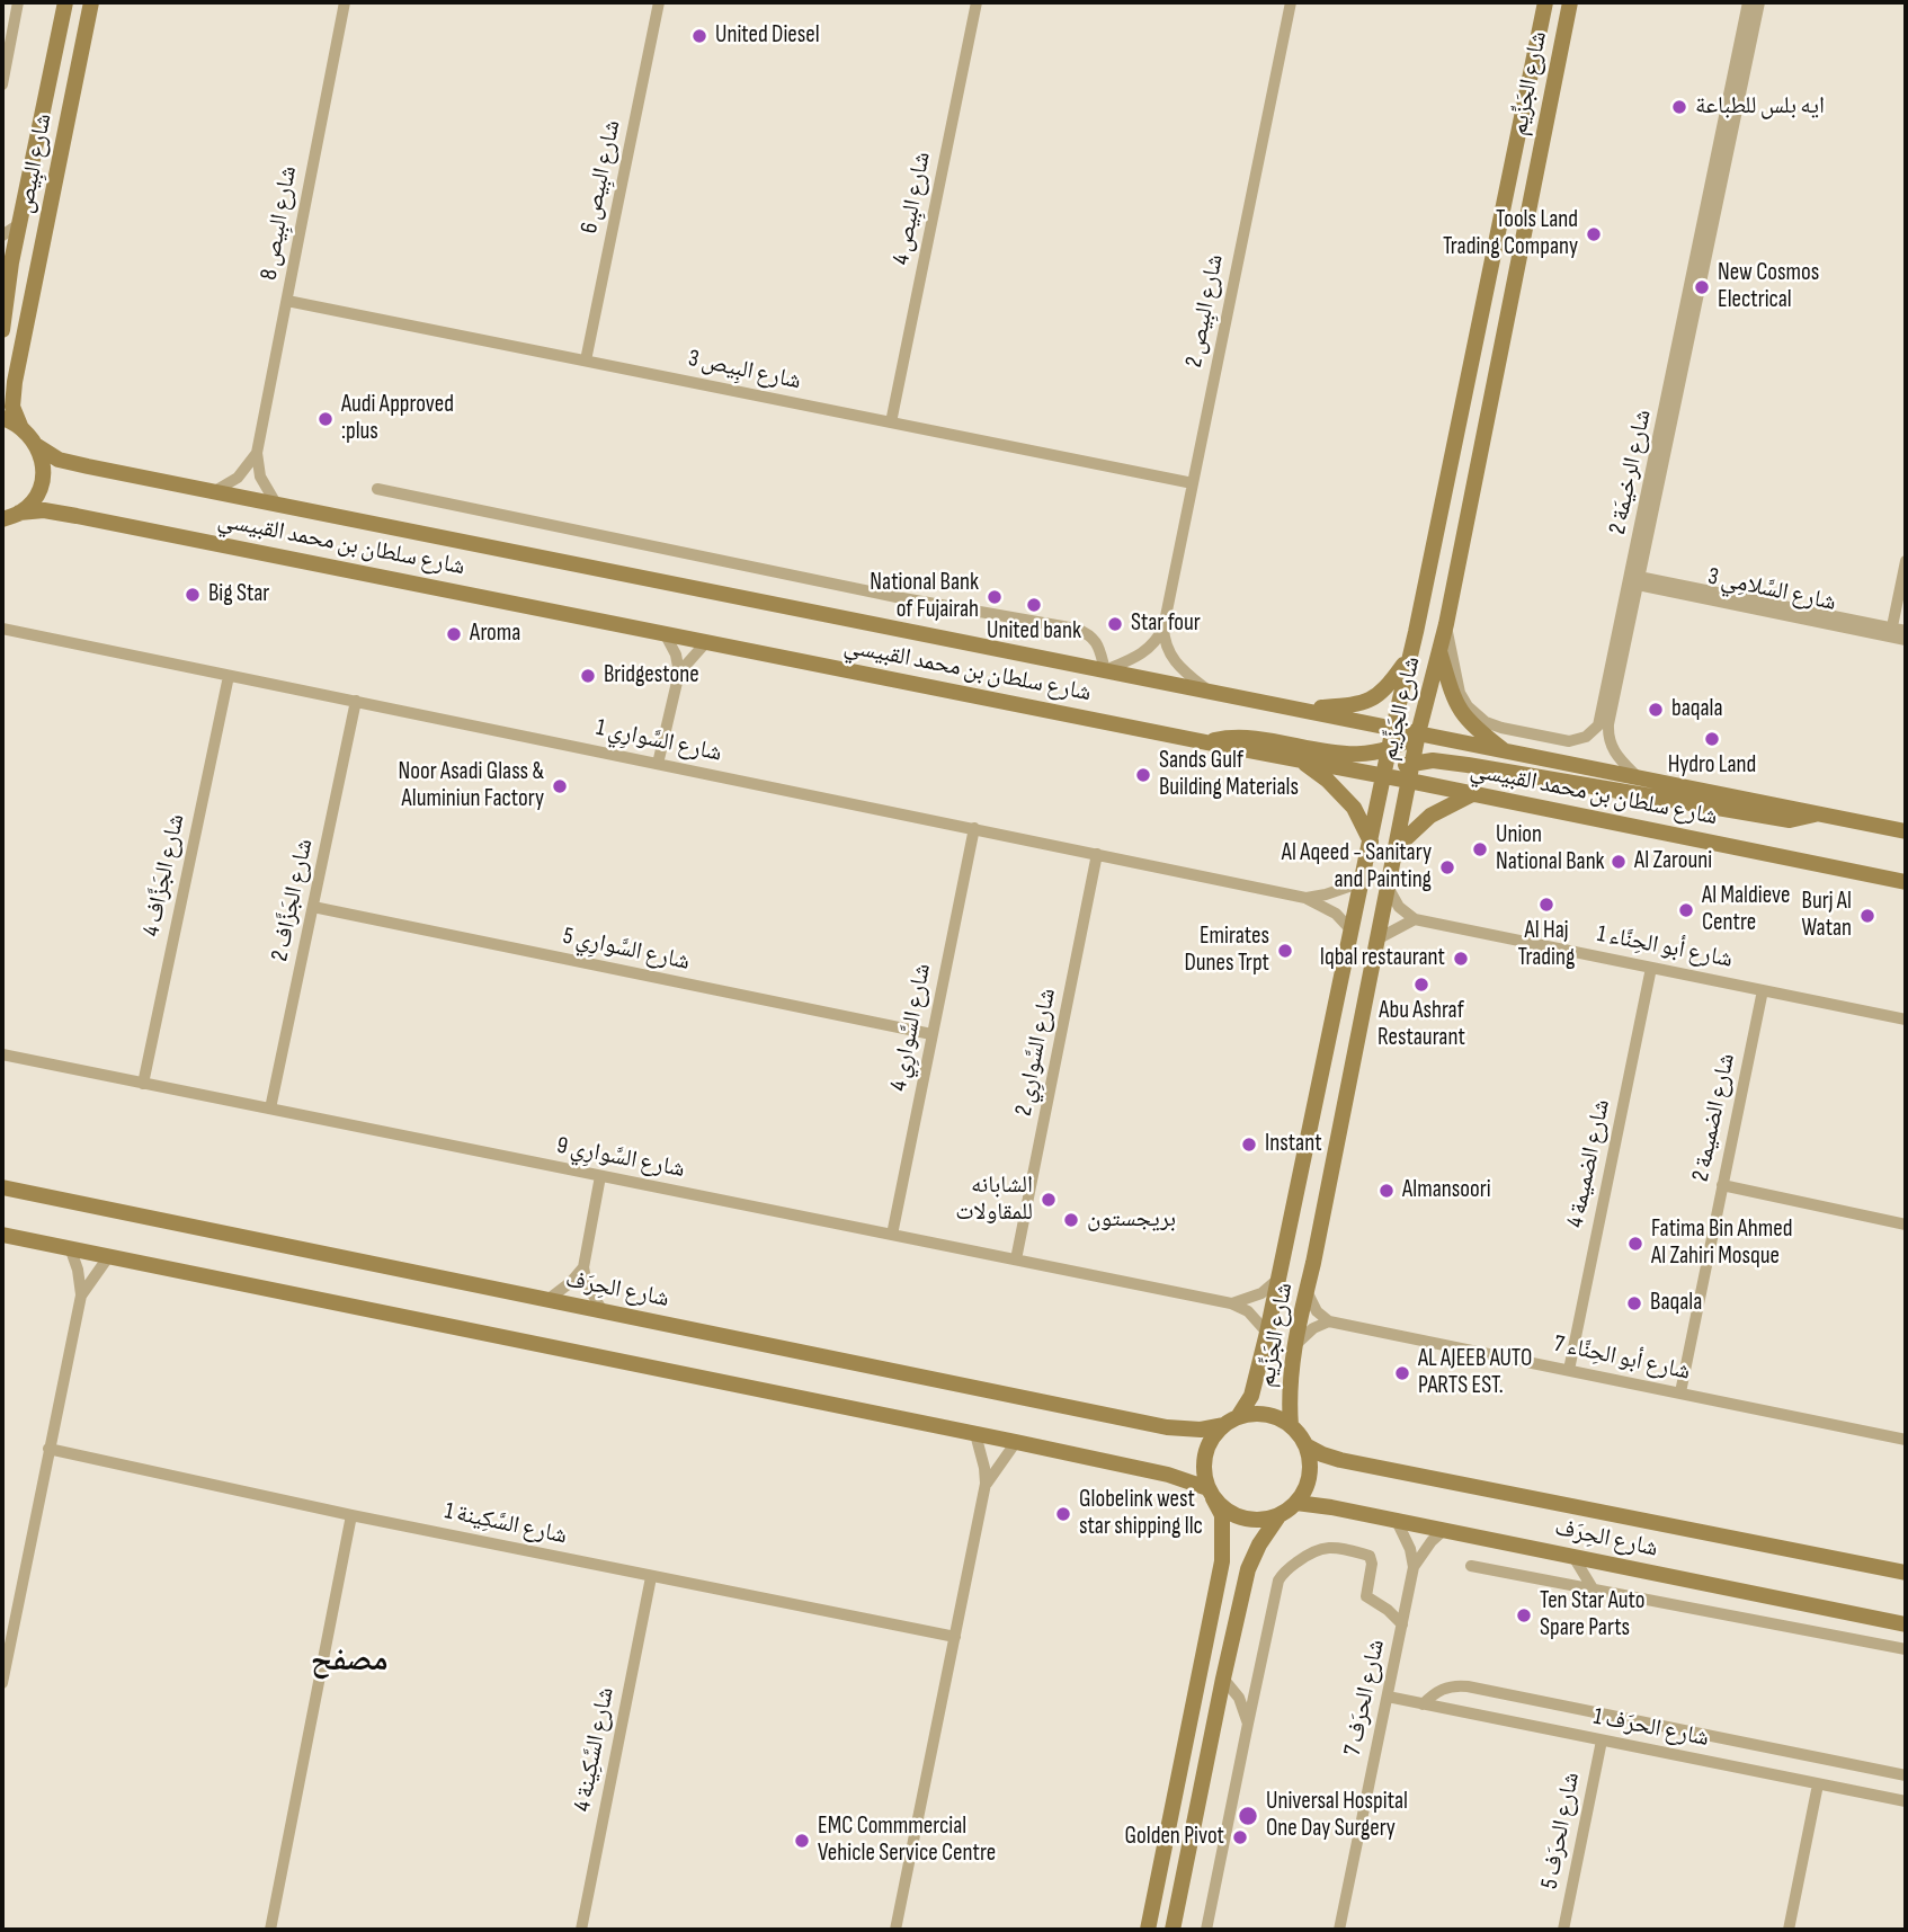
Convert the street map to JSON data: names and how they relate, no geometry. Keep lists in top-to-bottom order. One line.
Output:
{"streets":{"street":["شارع الجَزِّيم","شارع البِيص","شارع البِيص 6","شارع البِيص 4","شارع البِيص 8","شارع البِيص 2","شارع البِيص 3","شارع الرخيمَة 2","شارع سلطان بن محمد القبيسي","شارع السَّلامِي 3","شارع السَّوارِي 1","شارع الجَزَّاف 4","شارع الجَزَّاف 2","شارع أبو الحِنَّاء 1","شارع السَّوارِي 5","شارع السَّوارِي 4","شارع السَّوارِي 2","شارع الضميمة 2","شارع السَّوارِي 9","شارع الضميمة 4","شارع الحِرَف","شارع أبو الحِنَّاء 7","شارع السَّكِينة 1","شارع الحرَف 7","شارع الحرَف 1","شارع السَّكِينة 4","شارع الحرَف 5"]},"crossings":[["شارع الجَزِّيم","شارع الرخيمَة 2"],["شارع الجَزِّيم","شارع سلطان بن محمد القبيسي"],["شارع الجَزِّيم","شارع السَّوارِي 1"],["شارع الجَزِّيم","شارع السَّوارِي 9"],["شارع الجَزِّيم","شارع الحِرَف"],["شارع البِيص 6","شارع البِيص 3"],["شارع البِيص 4","شارع البِيص 3"],["شارع البِيص 8","شارع البِيص 3"],["شارع البِيص 8","شارع سلطان بن محمد القبيسي"],["شارع البِيص 2","شارع البِيص 3"],["شارع البِيص 2","شارع سلطان بن محمد القبيسي"],["شارع الرخيمَة 2","شارع سلطان بن محمد القبيسي"],["شارع الرخيمَة 2","شارع السَّلامِي 3"],["شارع السَّوارِي 1","شارع الجَزَّاف 4"],["شارع السَّوارِي 1","شارع الجَزَّاف 2"],["شارع السَّوارِي 1","شارع السَّوارِي 4"],["شارع السَّوارِي 1","شارع السَّوارِي 2"],["شارع الجَزَّاف 4","شارع السَّوارِي 9"],["شارع الجَزَّاف 2","شارع السَّوارِي 5"],["شارع الجَزَّاف 2","شارع السَّوارِي 9"],["شارع أبو الحِنَّاء 1","شارع الضميمة 2"],["شارع أبو الحِنَّاء 1","شارع الضميمة 4"],["شارع السَّوارِي 5","شارع السَّوارِي 4"],["شارع السَّوارِي 4","شارع السَّوارِي 9"],["شارع السَّوارِي 2","شارع السَّوارِي 9"],["شارع الضميمة 2","شارع أبو الحِنَّاء 7"],["شارع الضميمة 4","شارع أبو الحِنَّاء 7"],["شارع الحِرَف","شارع الحرَف 7"],["شارع السَّكِينة 1","شارع السَّكِينة 4"],["شارع الحرَف 7","شارع الحرَف 1"],["شارع الحرَف 1","شارع الحرَف 5"]],"districts":["مصفح"],"places":["United Diesel","ايه بلس للطباعة","Tools Land Trading Company","New Cosmos Electrical","Audi Approved :plus","Big Star","National Bank of Fujairah","United bank","Star four","Aroma","Bridgestone","baqala","Hydro Land","Sands Gulf Building Materials","Noor Asadi Glass & Aluminiun Factory","Union National Bank","Al Zarouni","Al Aqeed - Sanitary and Painting","Al Haj Trading","Al Maldieve Centre","Burj Al Watan","Emirates Dunes Trpt","Iqbal restaurant","Abu Ashraf Restaurant","Instant","Almansoori","الشابانه للمقاولات","بريجستون","Fatima Bin Ahmed Al Zahiri Mosque","Baqala","AL AJEEB AUTO PARTS EST.","Globelink west star shipping llc","Ten Star Auto Spare Parts","Universal Hospital One Day Surgery","Golden Pivot","EMC Commmercial Vehicle Service Centre"]}
